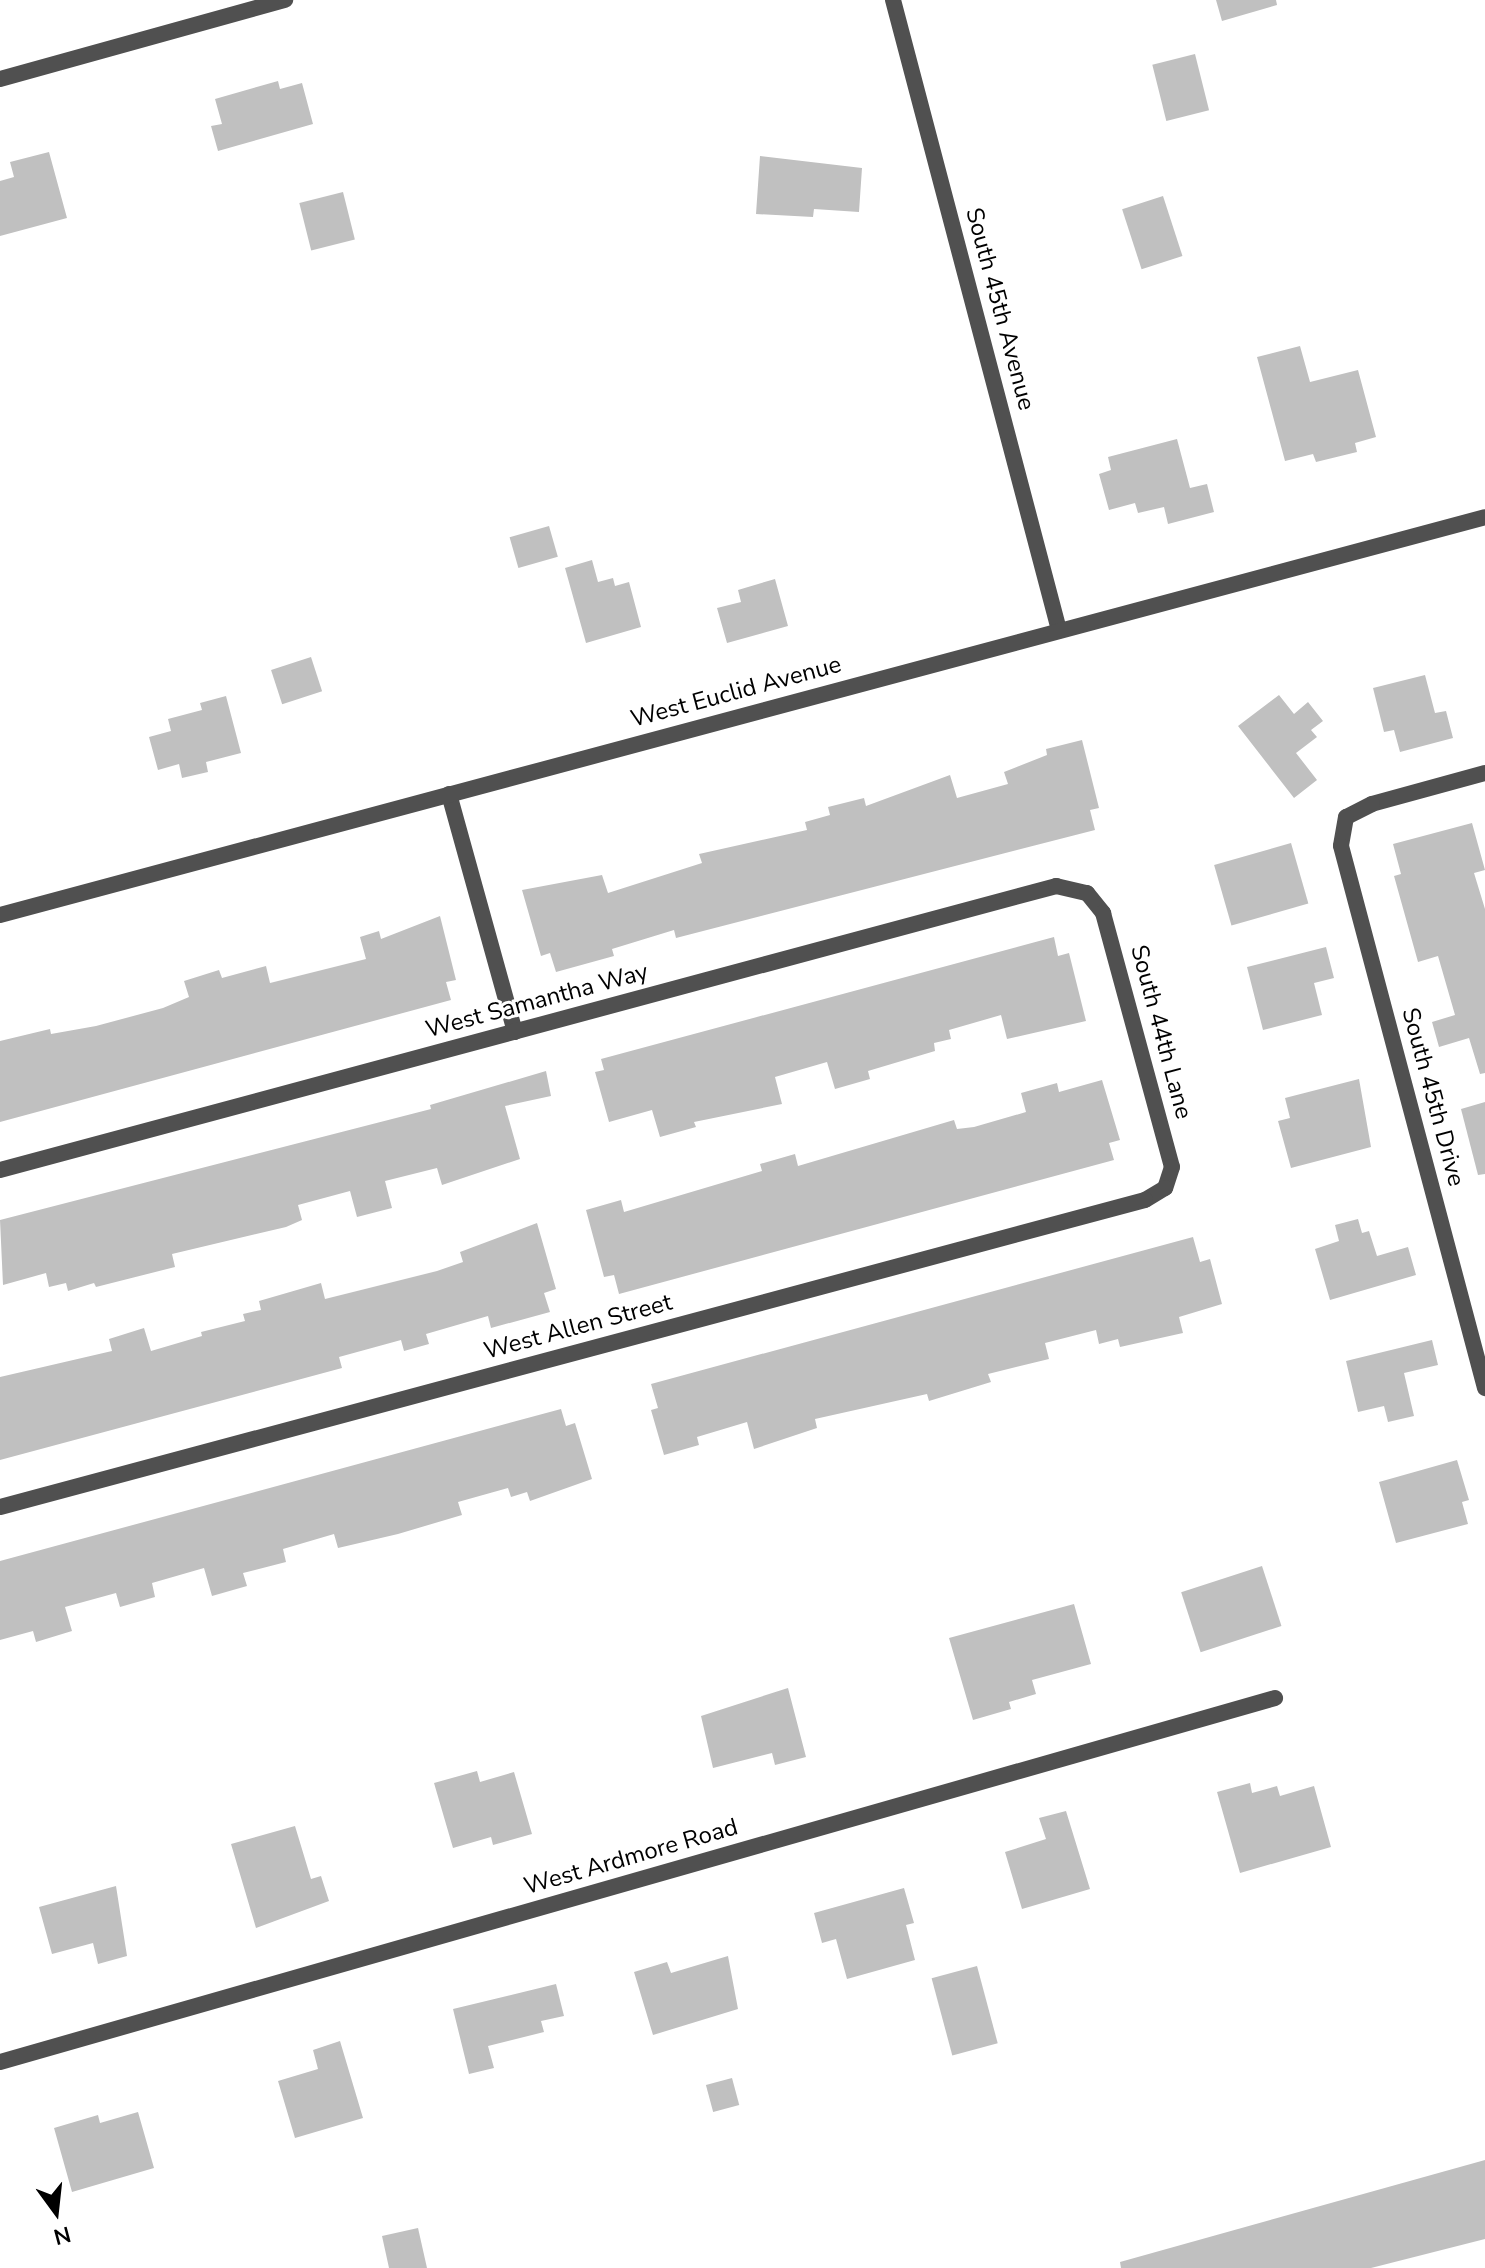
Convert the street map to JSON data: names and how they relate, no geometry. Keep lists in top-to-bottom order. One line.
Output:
{"streets":{"street":["South 45th Avenue","West Euclid Avenue","West Samantha Way","South 44th Lane","South 45th Drive","West Allen Street","West Ardmore Road"]},"crossings":[["South 45th Avenue","West Euclid Avenue"],["West Samantha Way","South 44th Lane"],["South 44th Lane","West Allen Street"]],"north":"bottom"}
